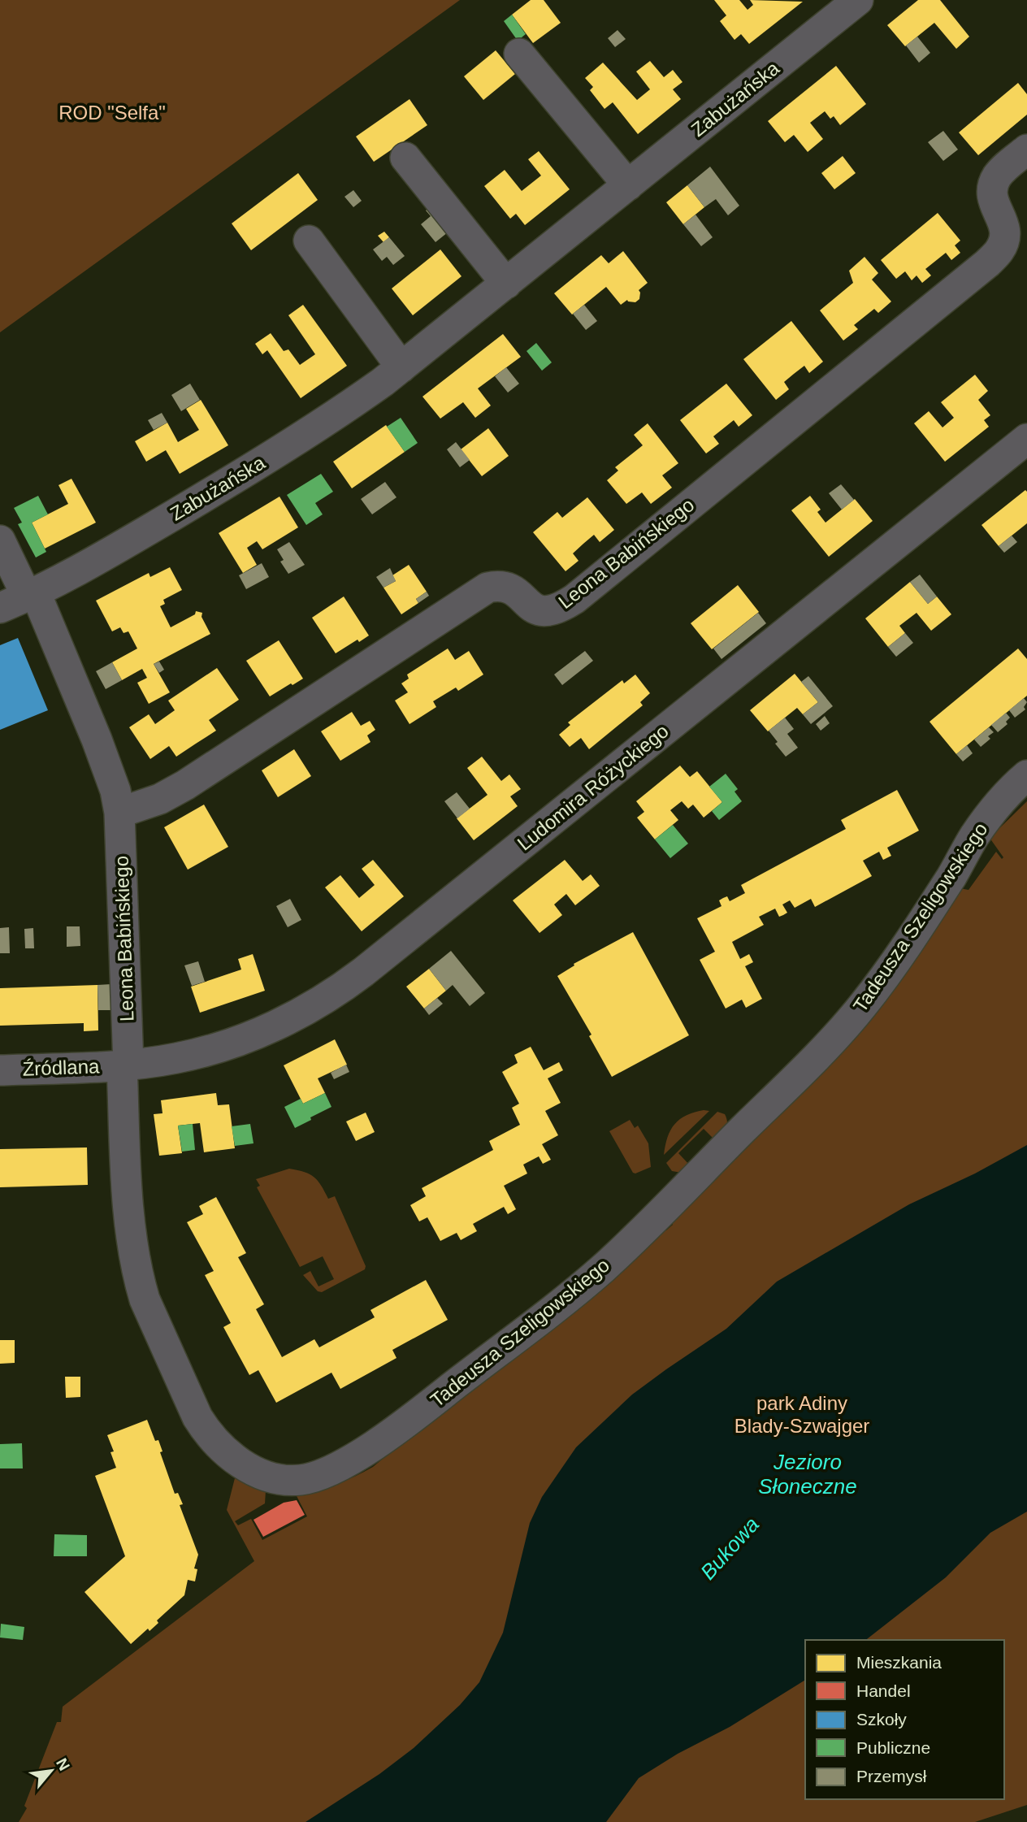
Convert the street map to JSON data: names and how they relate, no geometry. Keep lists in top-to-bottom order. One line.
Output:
{"streets":{"street":["Zabużańska","Leona Babińskiego","Ludomira Różyckiego","Tadeusza Szeligowskiego","Źródlana"]},"crossings":[["Zabużańska","Leona Babińskiego"],["Leona Babińskiego","Ludomira Różyckiego"],["Leona Babińskiego","Tadeusza Szeligowskiego"],["Leona Babińskiego","Źródlana"],["Ludomira Różyckiego","Tadeusza Szeligowskiego"],["Ludomira Różyckiego","Źródlana"],["Tadeusza Szeligowskiego","Źródlana"]],"water":["Jezioro Słoneczne","Bukowa"],"parks":["ROD \"Selfa\"","park Adiny Blady-Szwajger"],"legend":["Mieszkania","Handel","Szkoły","Publiczne","Przemysł"],"north":"top right"}
